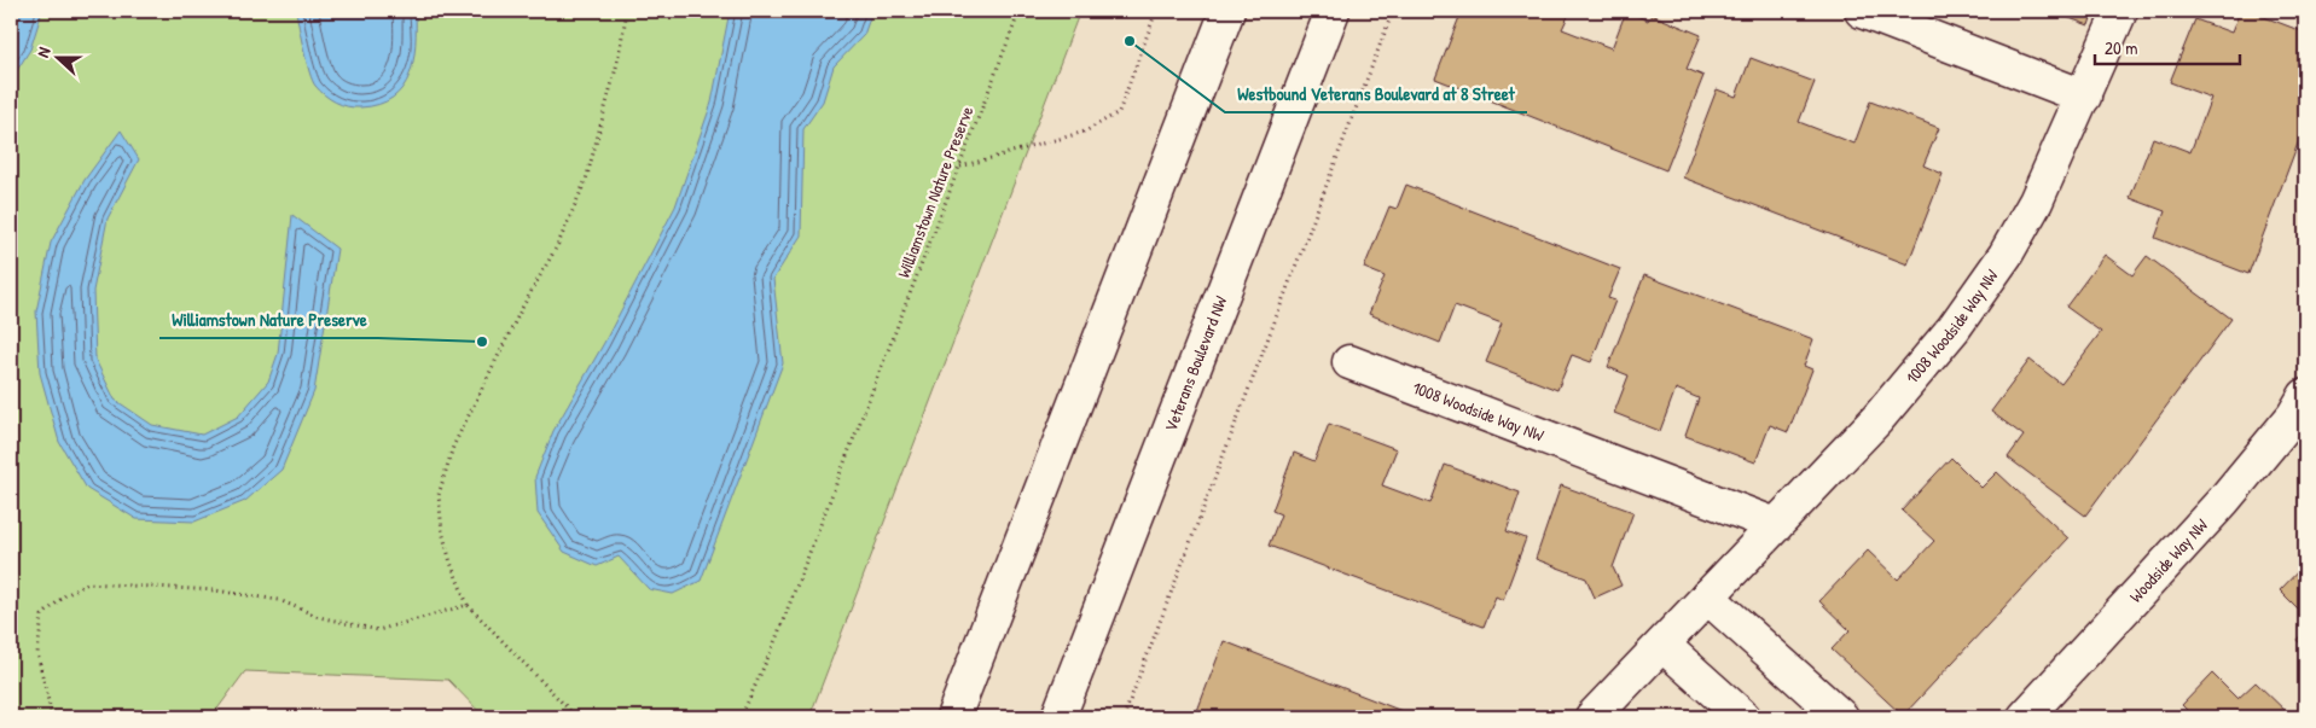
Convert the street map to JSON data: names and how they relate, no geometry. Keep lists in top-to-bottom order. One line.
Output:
{"streets":{"street":["1008 Woodside Way NW","Veterans Boulevard NW","Woodside Way NW"],"path":["Williamstown Nature Preserve"]},"places":["Westbound Veterans Boulevard at 8 Street","Williamstown Nature Preserve"],"scale_bar":"20 m","north":"left"}
